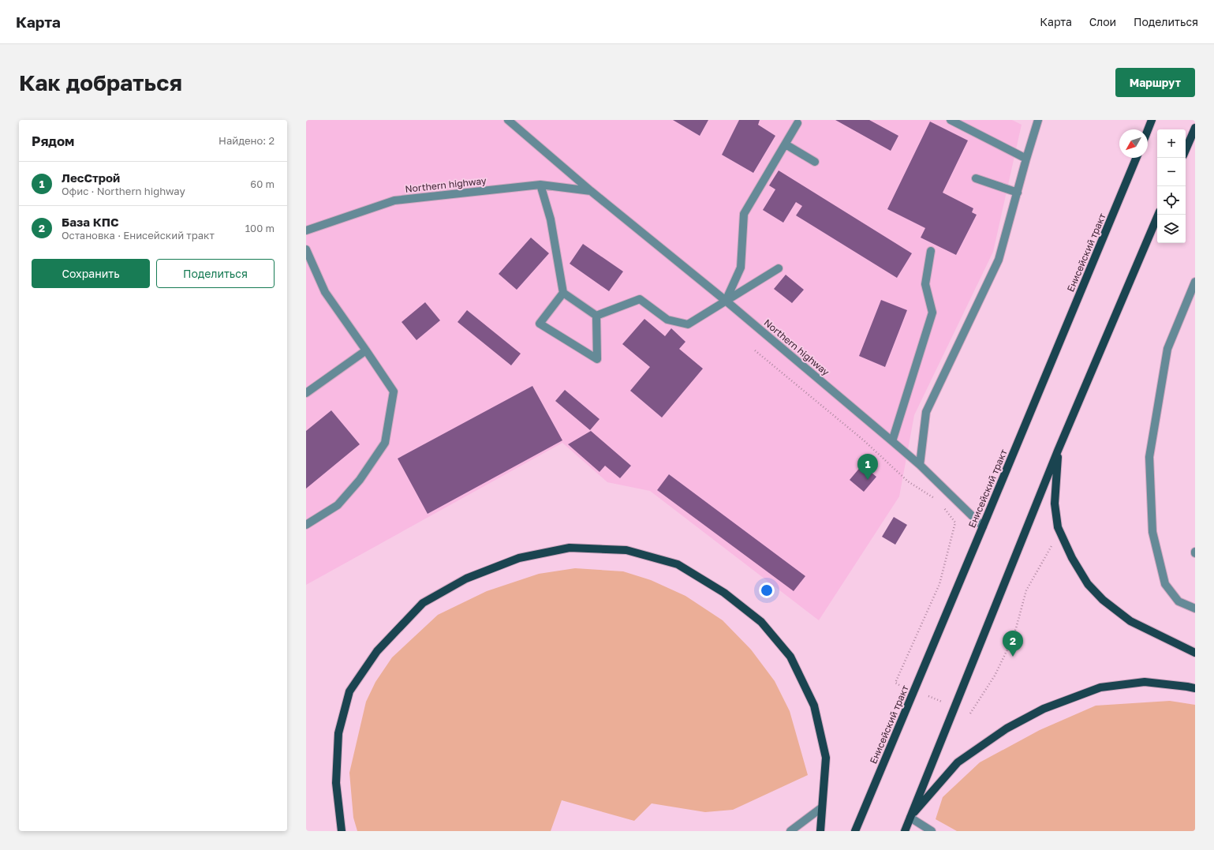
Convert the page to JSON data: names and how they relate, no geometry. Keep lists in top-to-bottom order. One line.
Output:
{"streets":{"main road":["Енисейский тракт"],"street":["Northern highway"]},"crossings":[["Northern highway","Енисейский тракт"]],"north":"bottom left","page":{"header":"Карта","nav":["Карта","Слои","Поделиться"],"buttons":["Маршрут",["Сохранить","Поделиться"]],"title":"Как добраться","heading":["Рядом","Найдено: 2"],"map_buttons":["+","−"],"list":[{"mark":"1","name":"ЛесСтрой","note":"Офис · Northern highway","value":"60 m"},{"mark":"2","name":"База КПС","note":"Остановка · Енисейский тракт","value":"100 m"}],"pins":["1","2"]}}
